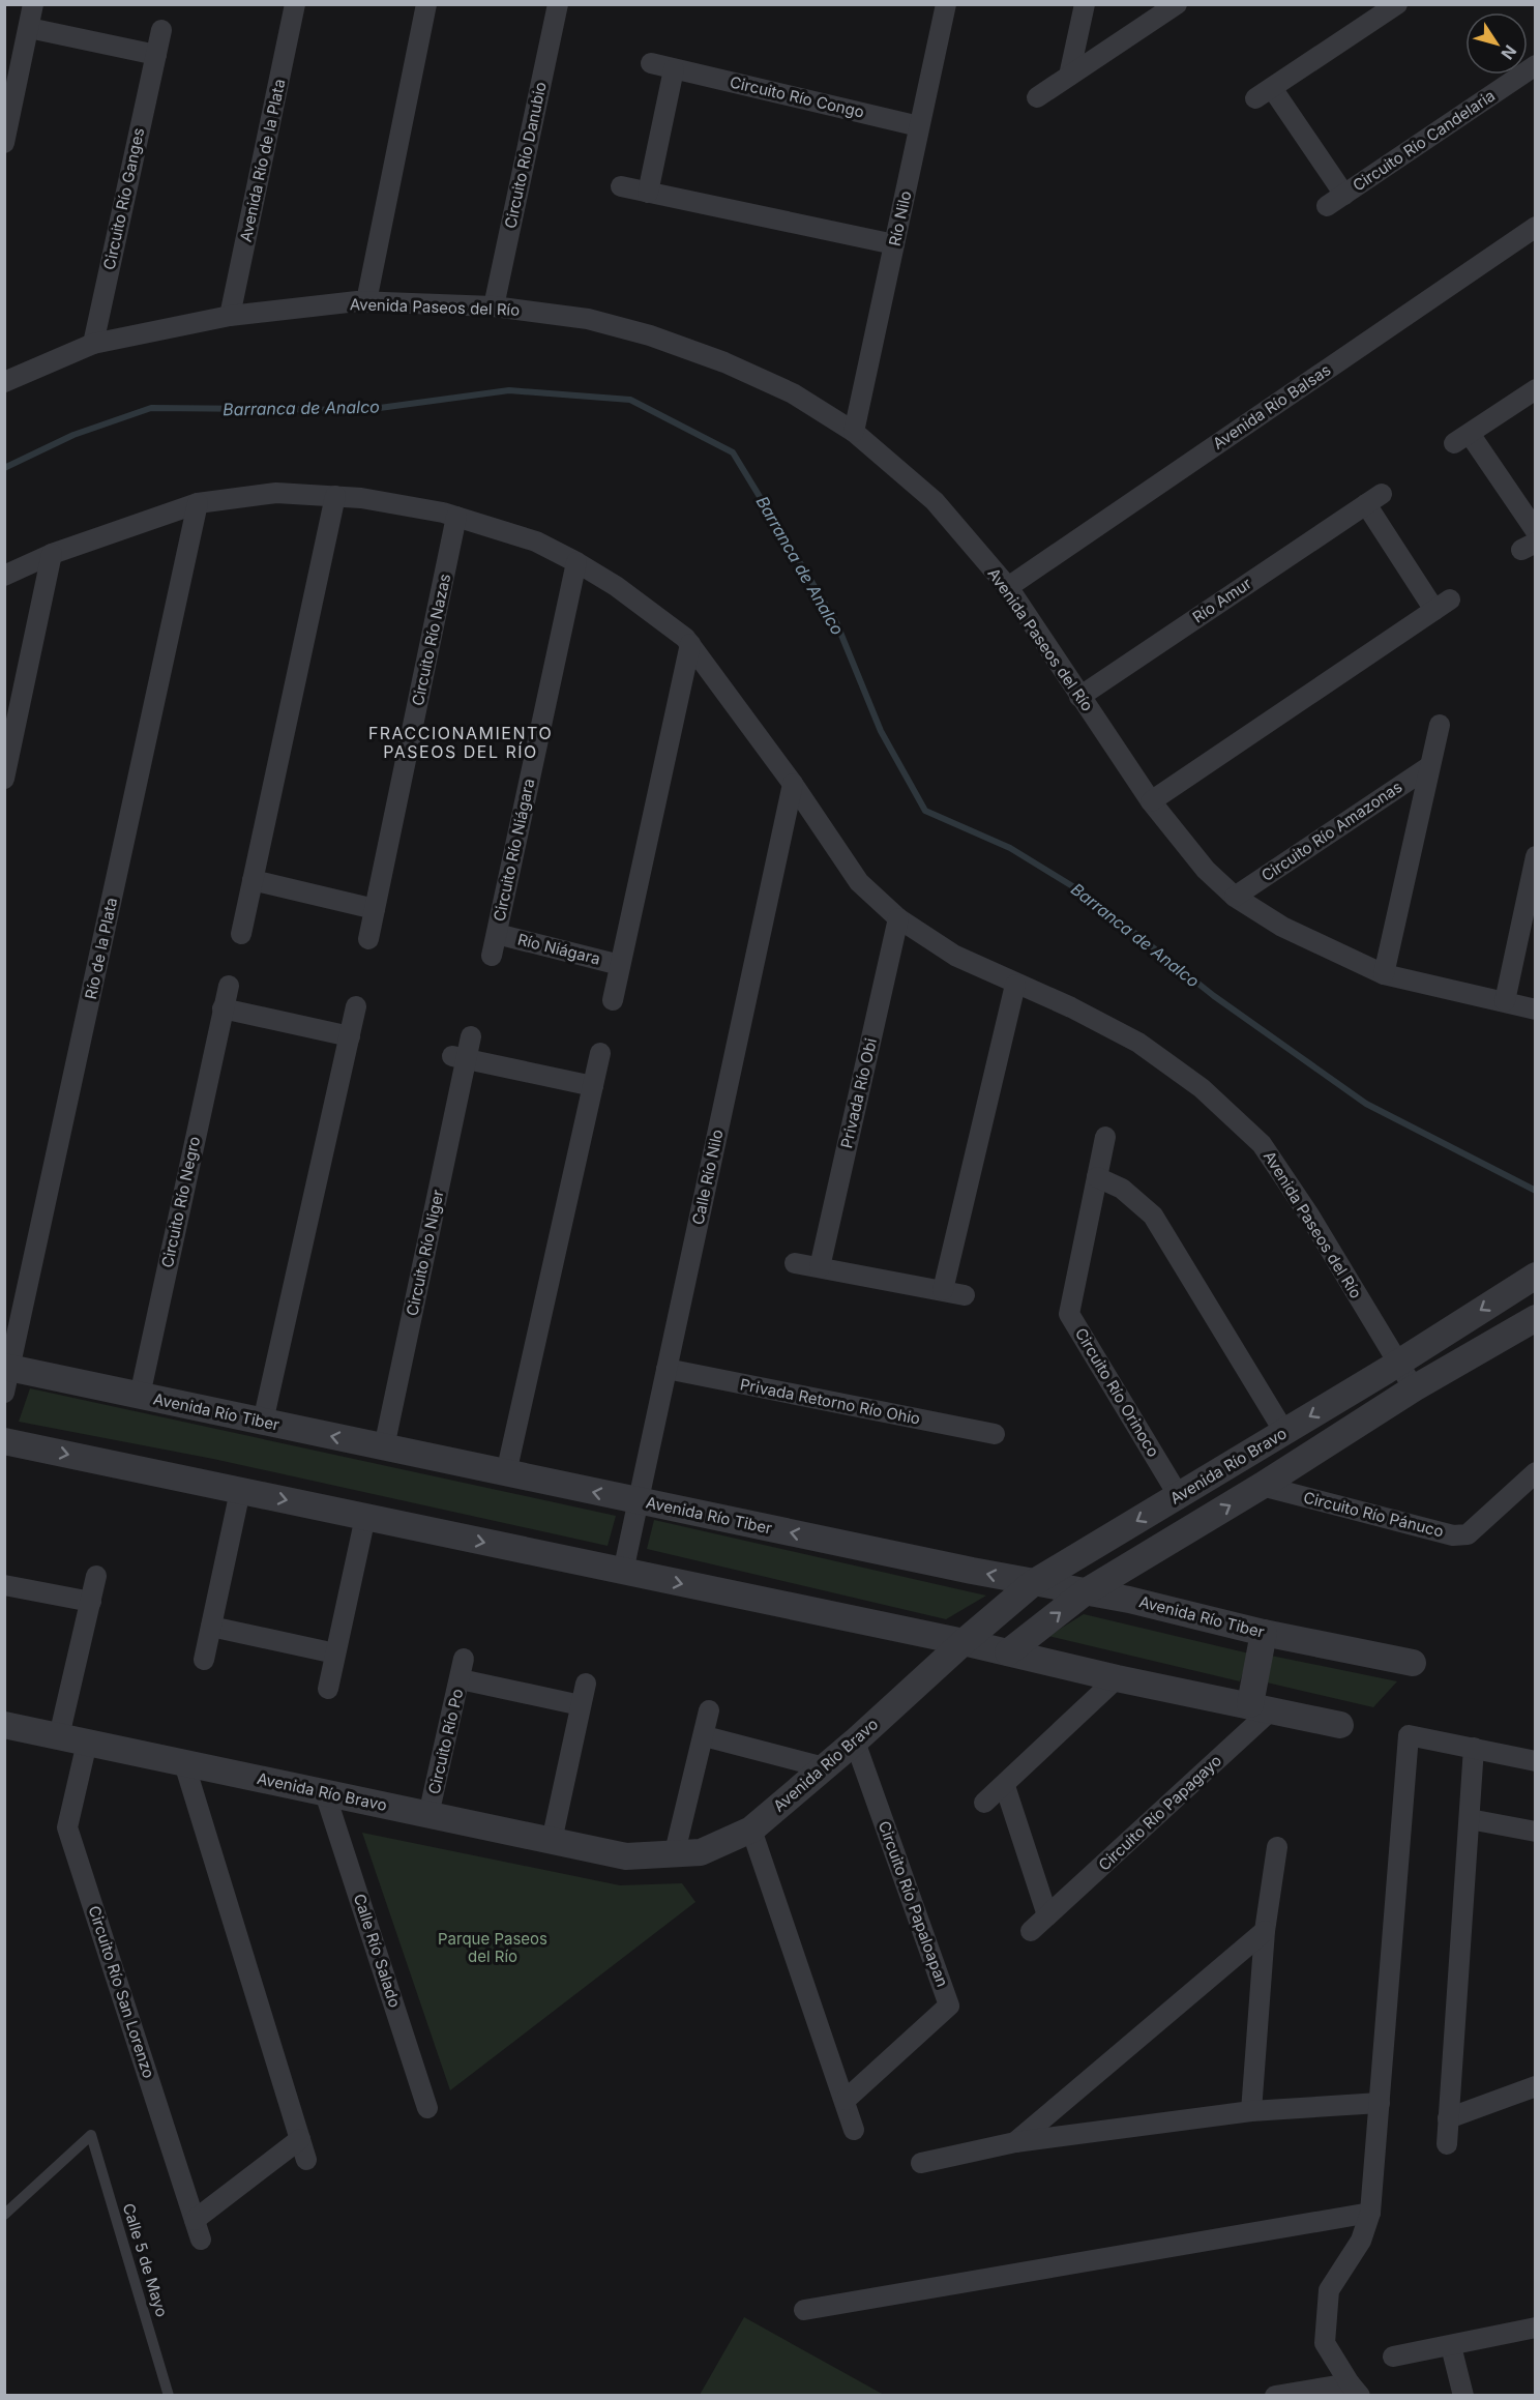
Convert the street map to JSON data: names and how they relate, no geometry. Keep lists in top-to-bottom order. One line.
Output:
{"streets":{"street":["Circuito Río Congo","Circuito Río Candelaria","Circuito Río Danubio","Avenida Río de la Plata","Circuito Río Ganges","Río Nilo","Avenida Paseos del Río","Avenida Río Balsas","Río Amur","Circuito Río Nazas","Circuito Río Amazonas","Circuito Río Niágara","Río de la Plata","Río Niágara","Privada Río Obi","Calle Río Nilo","Circuito Río Negro","Circuito Río Niger","Circuito Río Orinoco","Privada Retorno Río Ohio","Avenida Río Tiber","Avenida Río Bravo","Circuito Río Pánuco","Circuito Río Po","Circuito Río Papagayo","Circuito Río Papaloapan","Calle Río Salado","Circuito Río San Lorenzo"],"lane":["Calle 5 de Mayo"]},"crossings":[["Circuito Río Congo","Río Nilo"],["Circuito Río Danubio","Avenida Paseos del Río"],["Avenida Río de la Plata","Avenida Paseos del Río"],["Circuito Río Ganges","Avenida Paseos del Río"],["Río Nilo","Avenida Paseos del Río"],["Avenida Paseos del Río","Avenida Río Balsas"],["Avenida Paseos del Río","Río Amur"],["Avenida Paseos del Río","Circuito Río Nazas"],["Avenida Paseos del Río","Circuito Río Amazonas"],["Avenida Paseos del Río","Circuito Río Niágara"],["Avenida Paseos del Río","Río de la Plata"],["Avenida Paseos del Río","Privada Río Obi"],["Avenida Paseos del Río","Calle Río Nilo"],["Avenida Paseos del Río","Avenida Río Bravo"],["Circuito Río Niágara","Río Niágara"],["Río de la Plata","Avenida Río Tiber"],["Calle Río Nilo","Privada Retorno Río Ohio"],["Calle Río Nilo","Avenida Río Tiber"],["Circuito Río Negro","Avenida Río Tiber"],["Circuito Río Niger","Avenida Río Tiber"],["Circuito Río Orinoco","Avenida Río Bravo"],["Avenida Río Tiber","Avenida Río Bravo"],["Avenida Río Bravo","Circuito Río Po"],["Avenida Río Bravo","Circuito Río Papaloapan"],["Avenida Río Bravo","Calle Río Salado"],["Avenida Río Bravo","Circuito Río San Lorenzo"]],"districts":["FRACCIONAMIENTO PASEOS DEL RÍO"],"water":["Barranca de Analco"],"parks":["Parque Paseos del Río"],"north":"bottom right"}
